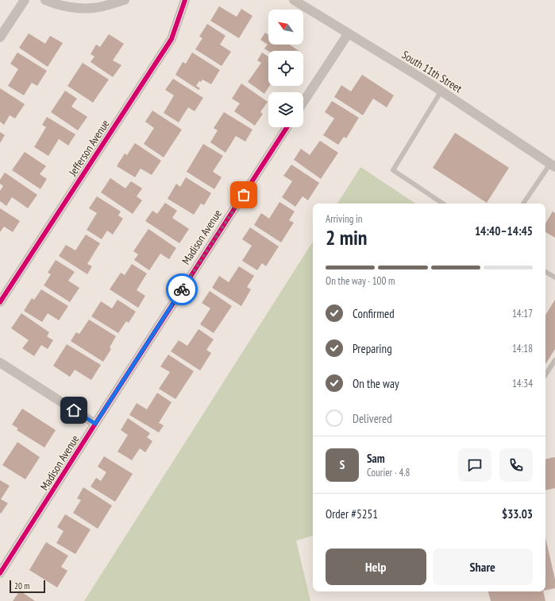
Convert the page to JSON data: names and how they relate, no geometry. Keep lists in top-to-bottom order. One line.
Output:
{"streets":{"street":["South 11th Street","Jefferson Avenue","Madison Avenue"]},"scale_bar":"20 m","north":"top left","page":{"heading":["2 min","Arriving in","14:40–14:45"],"panel":["Sam","Courier · 4.8","Order #5251","$33.03"],"bar":"On the way · 100 m","list":[["Confirmed","14:17"],["Preparing","14:18"],["On the way","14:34"],"Delivered"],"round":"S","buttons":["Help","Share"],"scale":"20 m"}}
